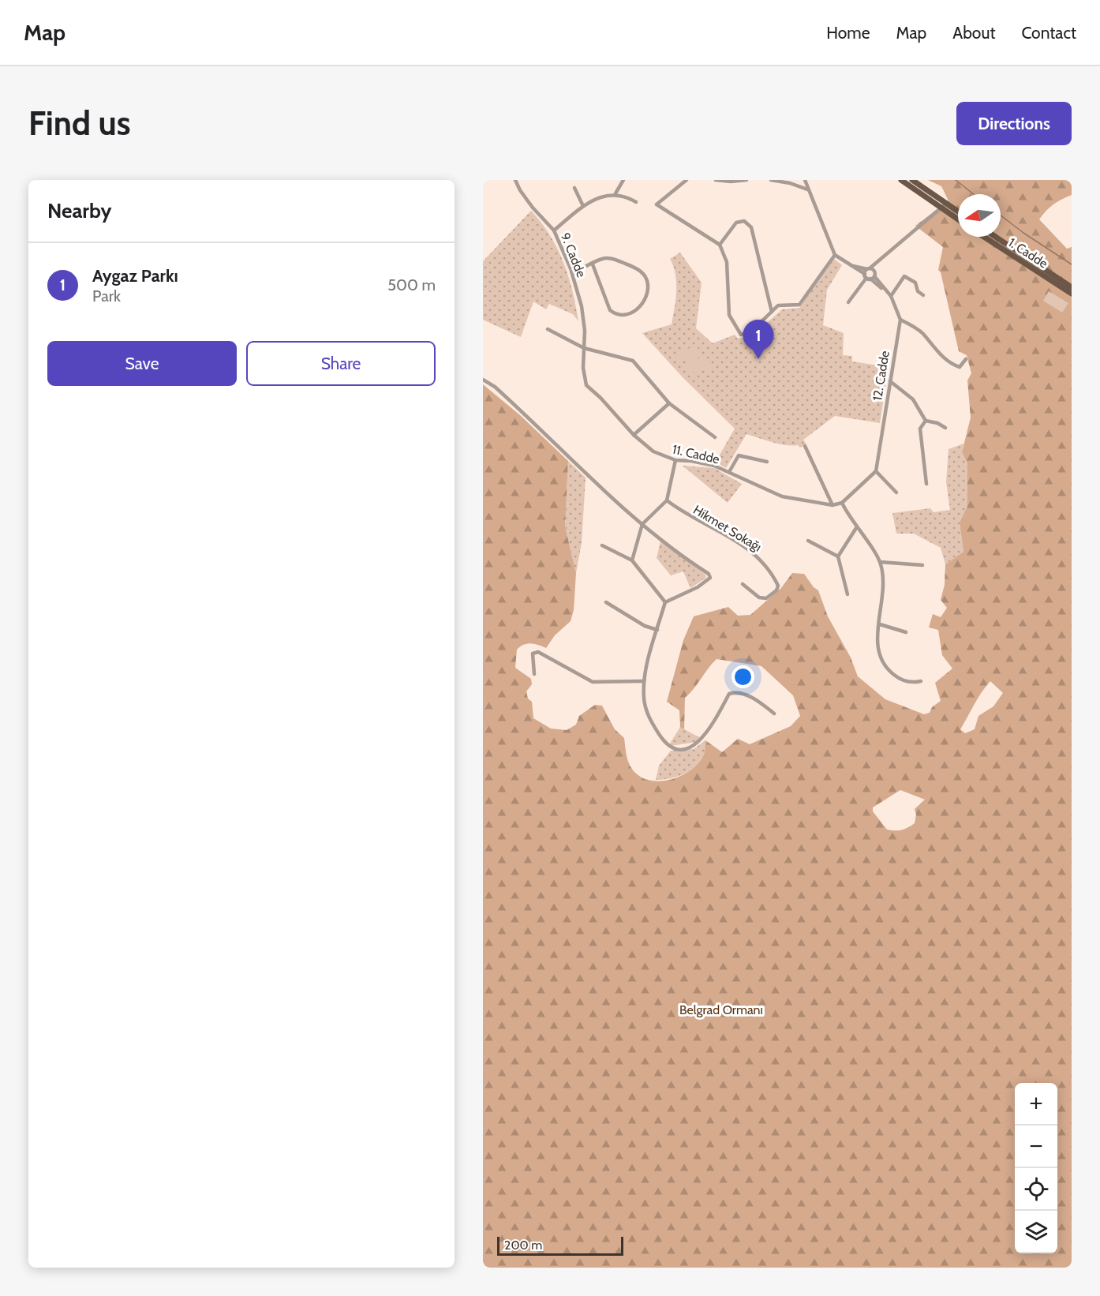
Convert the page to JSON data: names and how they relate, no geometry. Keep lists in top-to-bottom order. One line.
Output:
{"streets":{"main road":["1. Cadde"],"street":["9. Cadde","12. Cadde","11. Cadde","Hikmet Sokağı"]},"crossings":[["9. Cadde","11. Cadde"]],"parks":["Belgrad Ormanı"],"scale_bar":"200 m","north":"left","page":{"header":"Map","nav":["Home","Map","About","Contact"],"buttons":["Directions",["Save","Share"]],"title":"Find us","heading":"Nearby","list":[{"mark":"1","name":"Aygaz Parkı","note":"Park","value":"500 m"}],"pins":"1","map_buttons":["+","−"],"scale":"200 m"}}
